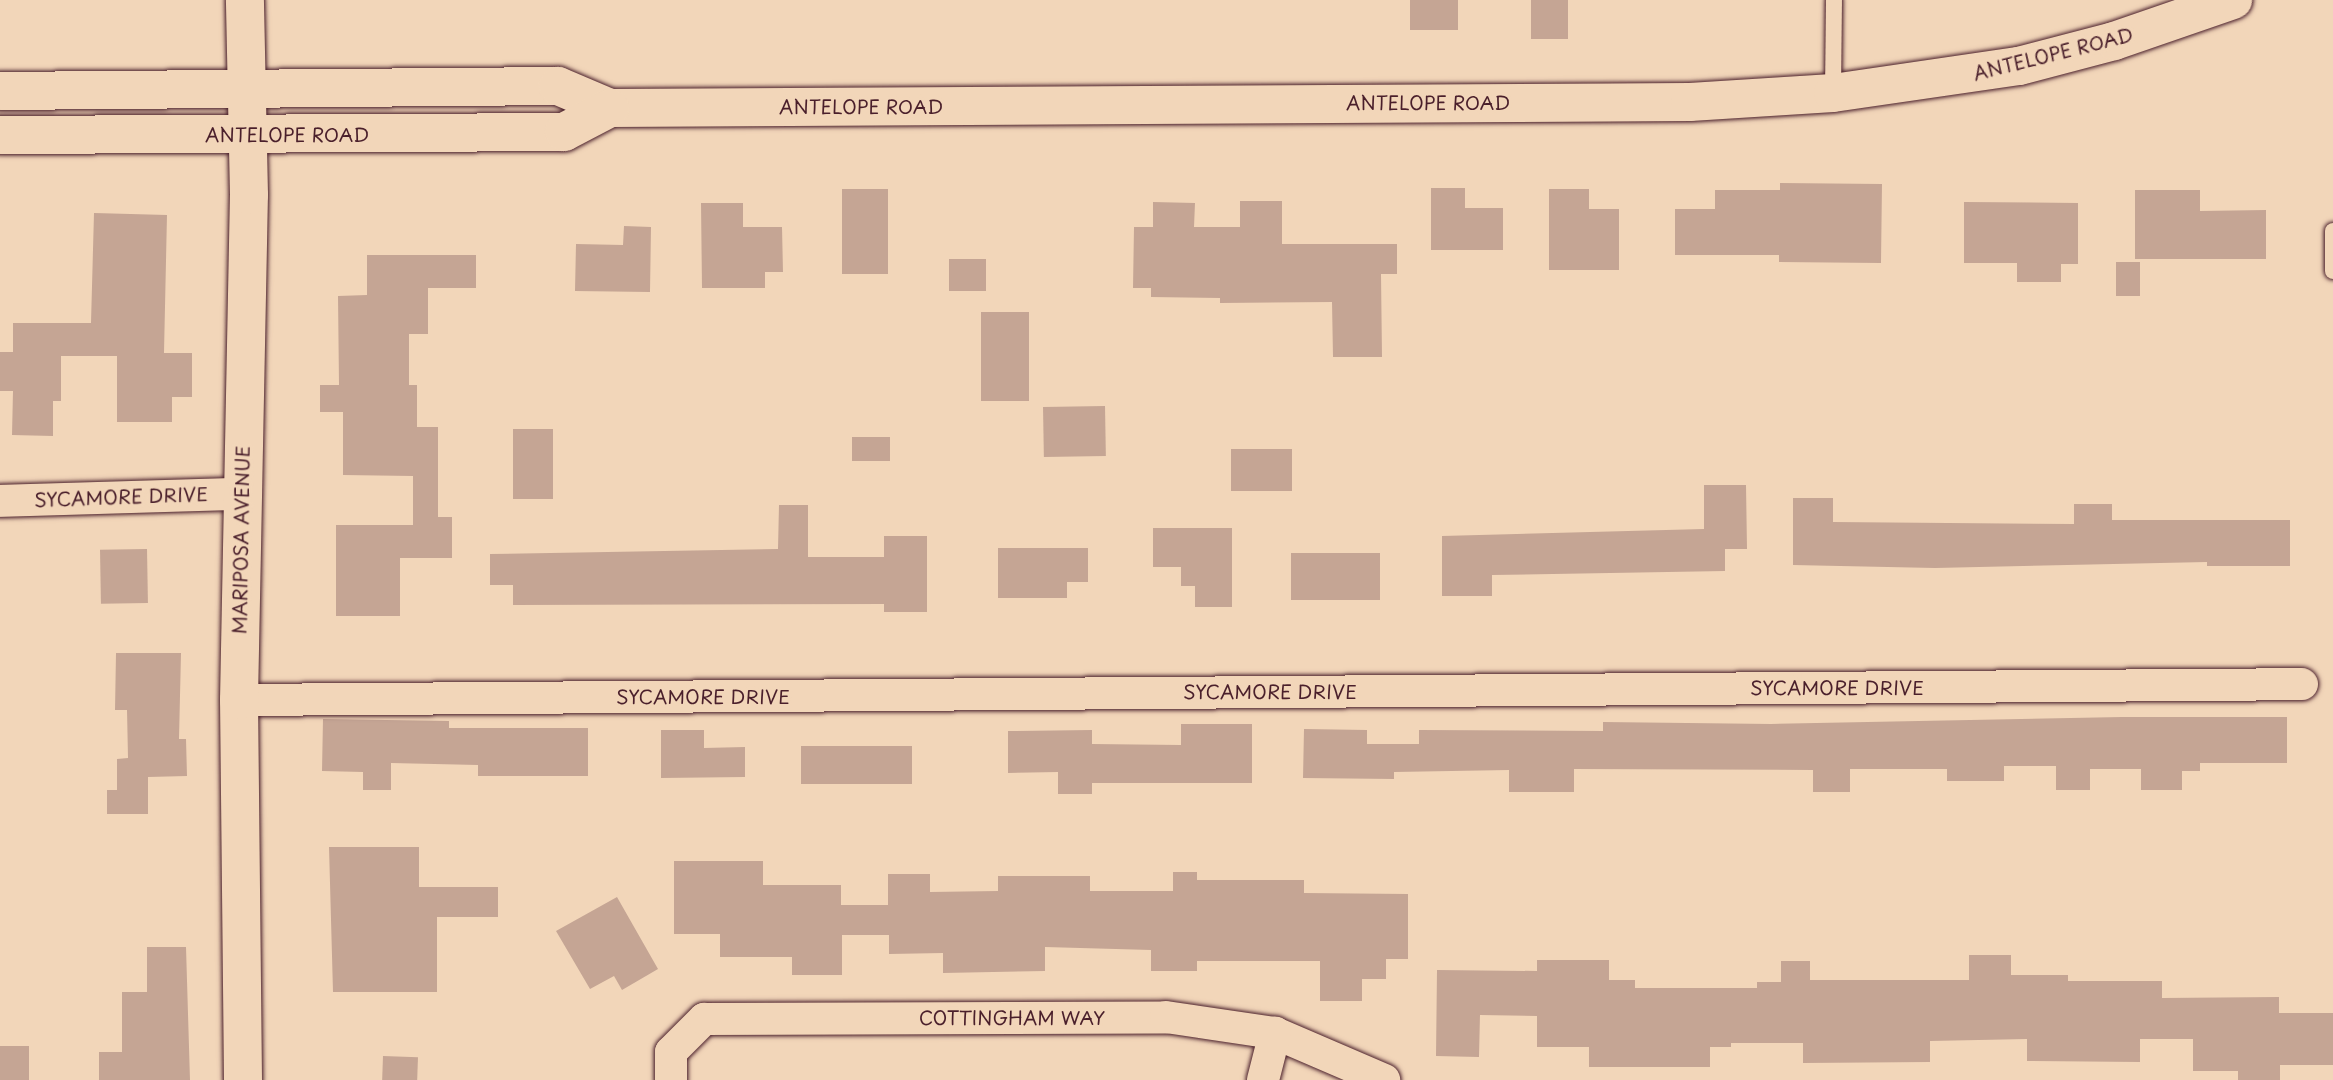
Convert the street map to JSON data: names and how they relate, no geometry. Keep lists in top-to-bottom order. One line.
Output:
{"streets":{"main road":["ANTELOPE ROAD","MARIPOSA AVENUE"],"street":["SYCAMORE DRIVE","COTTINGHAM WAY"]},"crossings":[["ANTELOPE ROAD","MARIPOSA AVENUE"],["SYCAMORE DRIVE","MARIPOSA AVENUE"]]}
